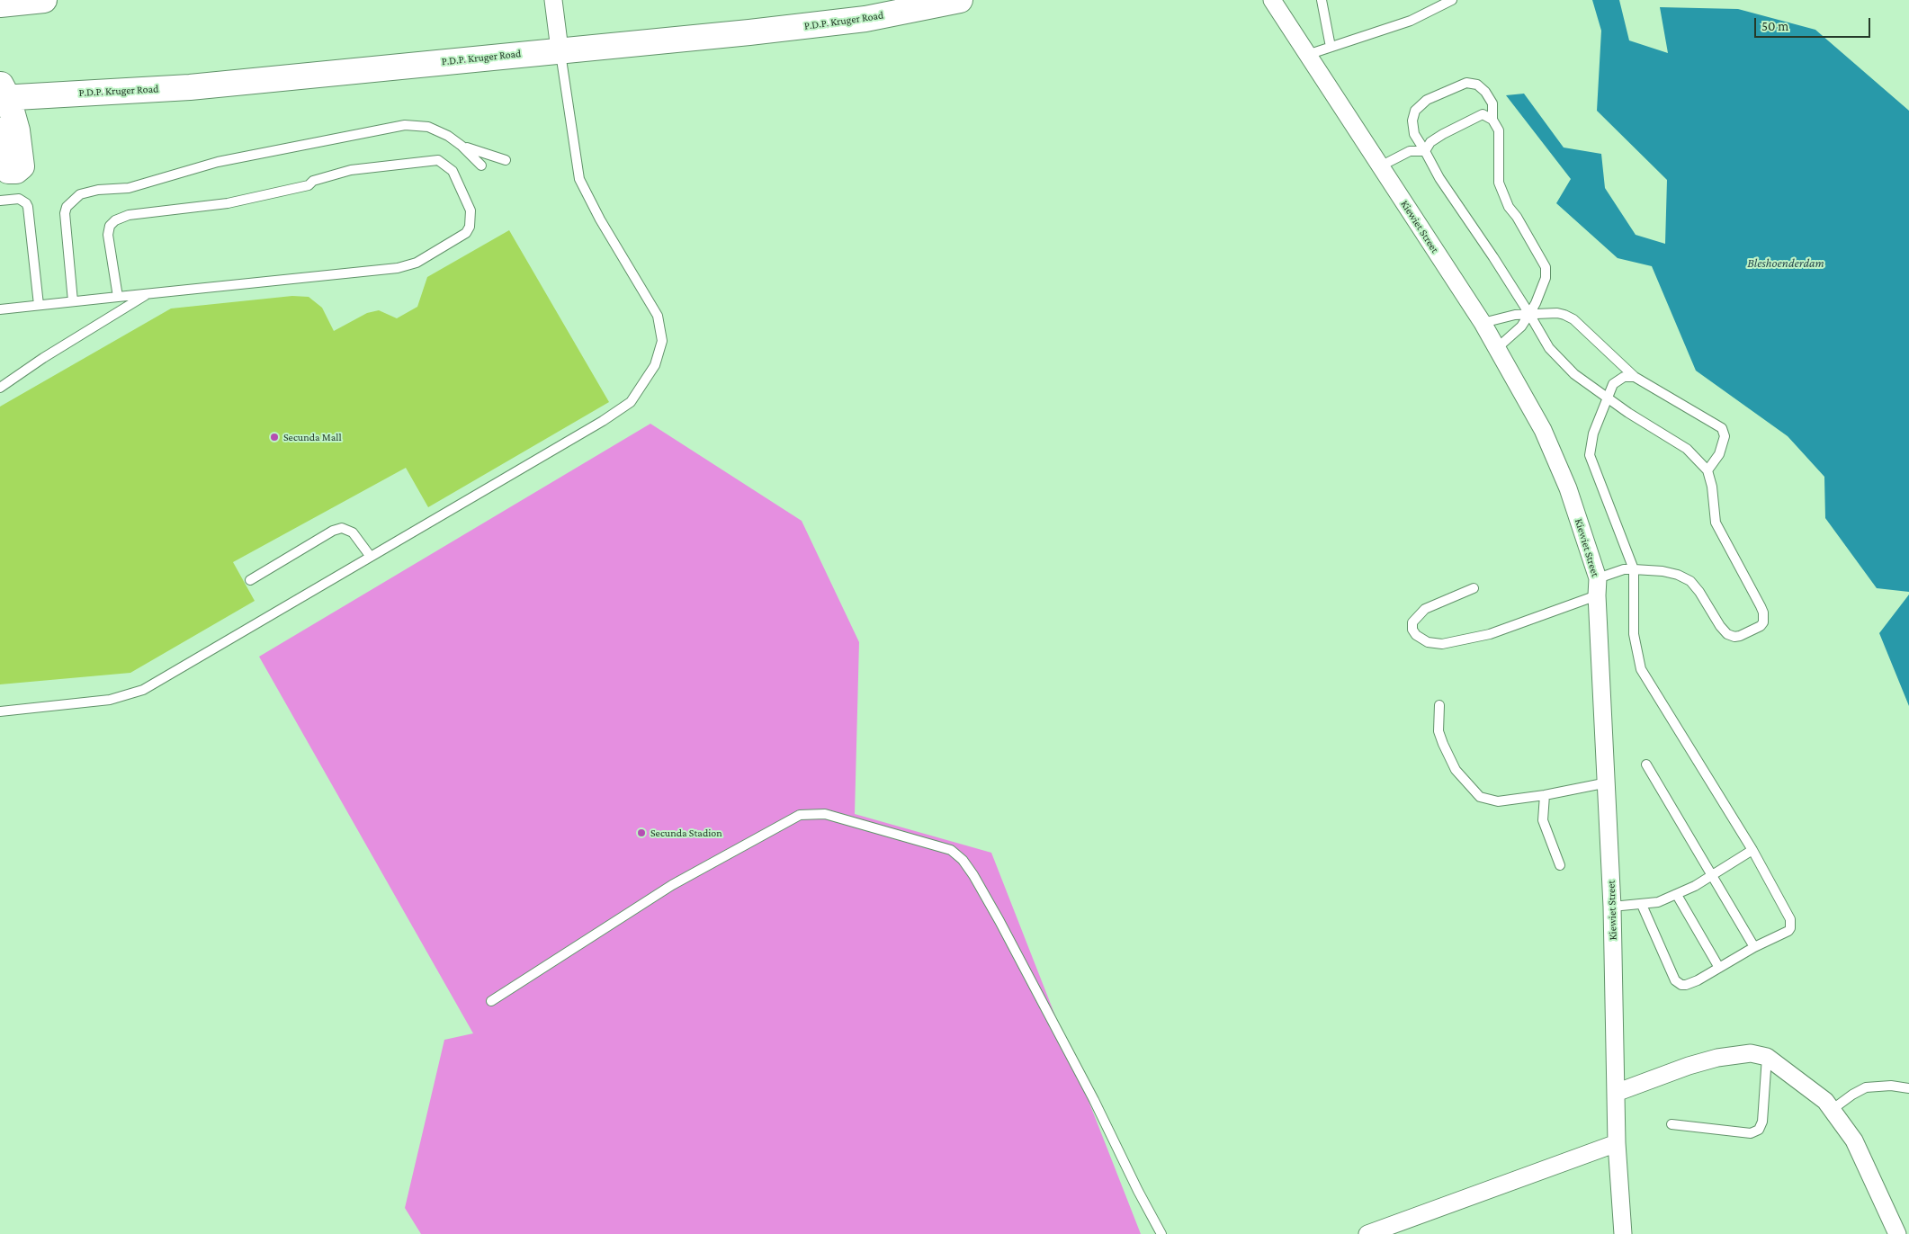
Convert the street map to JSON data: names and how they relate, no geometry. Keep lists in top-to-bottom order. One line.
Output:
{"streets":{"street":["P.D.P. Kruger Road","Kiewiet Street"]},"water":["Bleshoenderdam"],"places":["Secunda Mall","Secunda Stadion"],"scale_bar":"50 m"}
